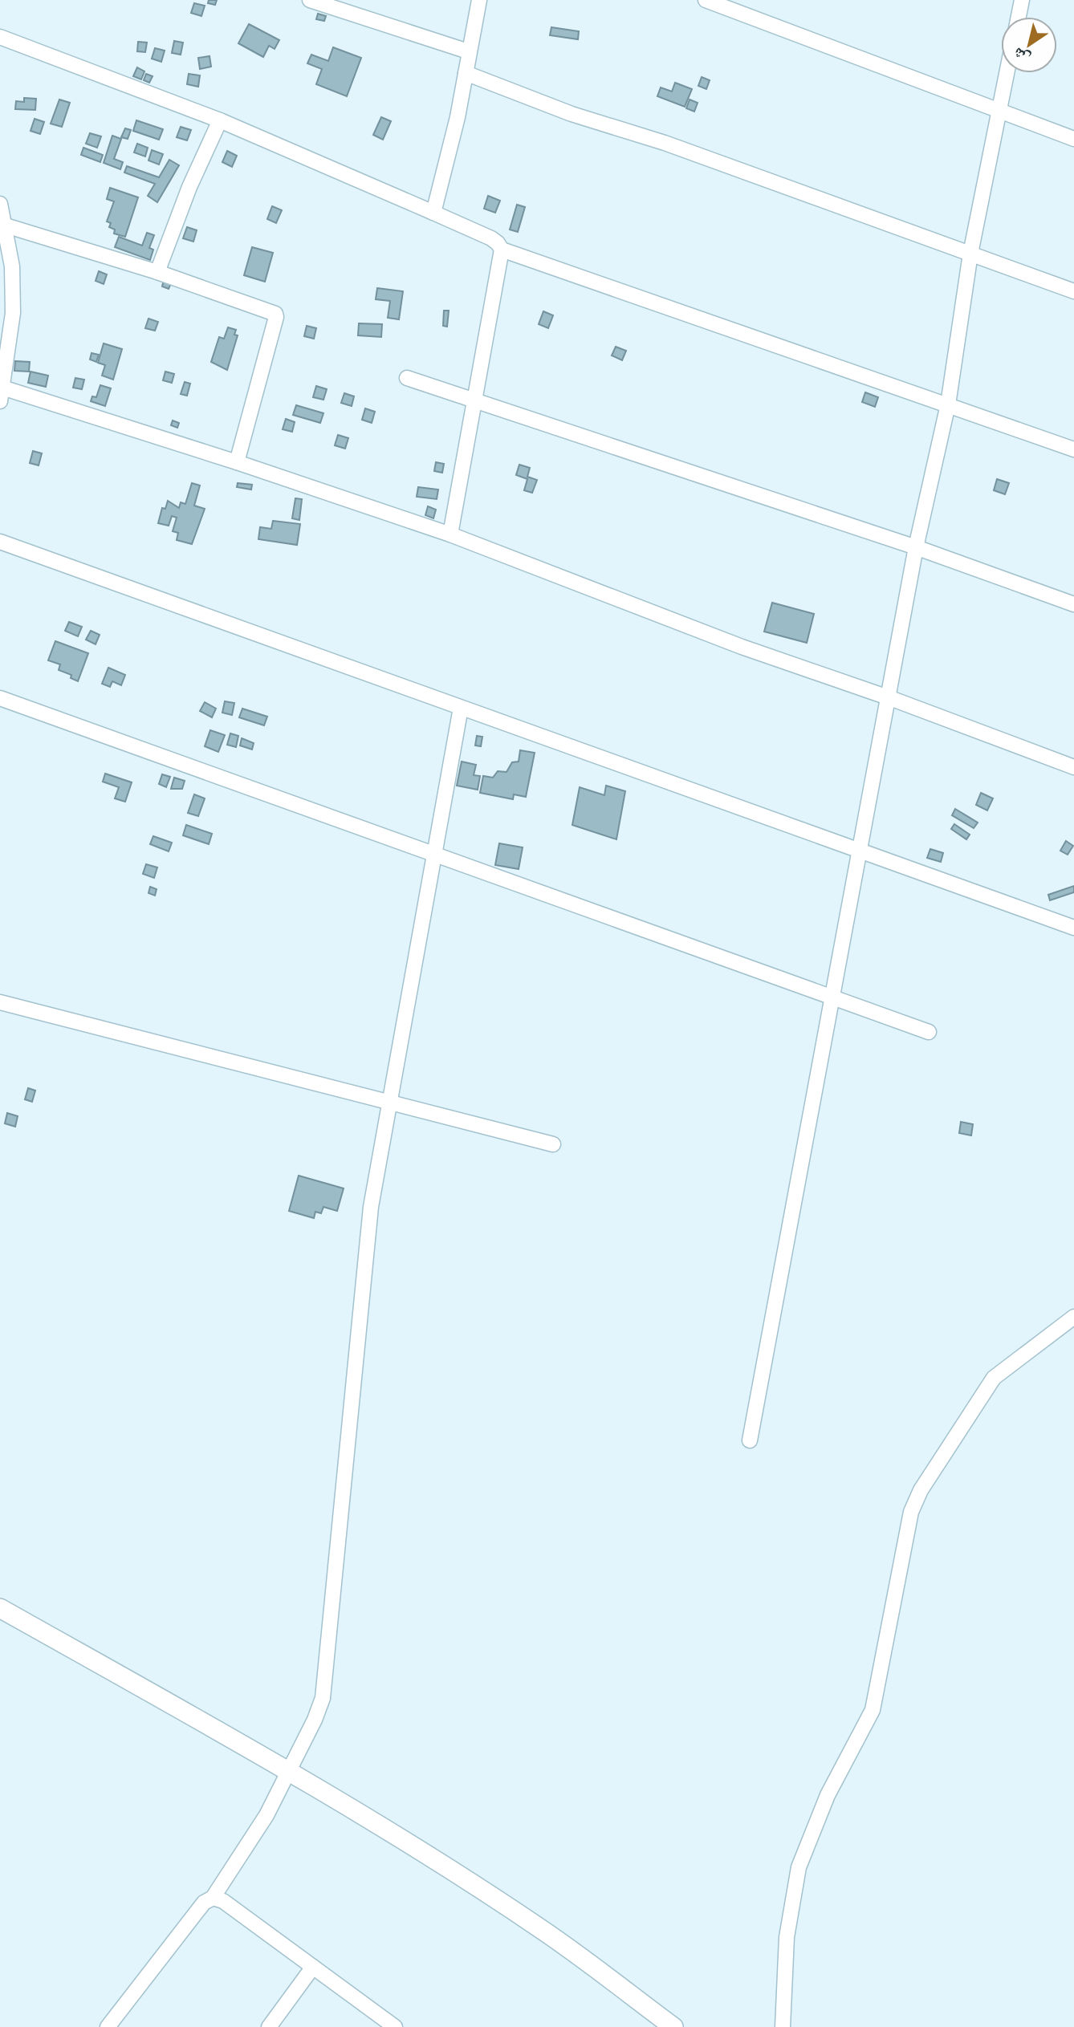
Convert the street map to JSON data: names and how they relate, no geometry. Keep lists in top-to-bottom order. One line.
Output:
{"north":"bottom left"}
